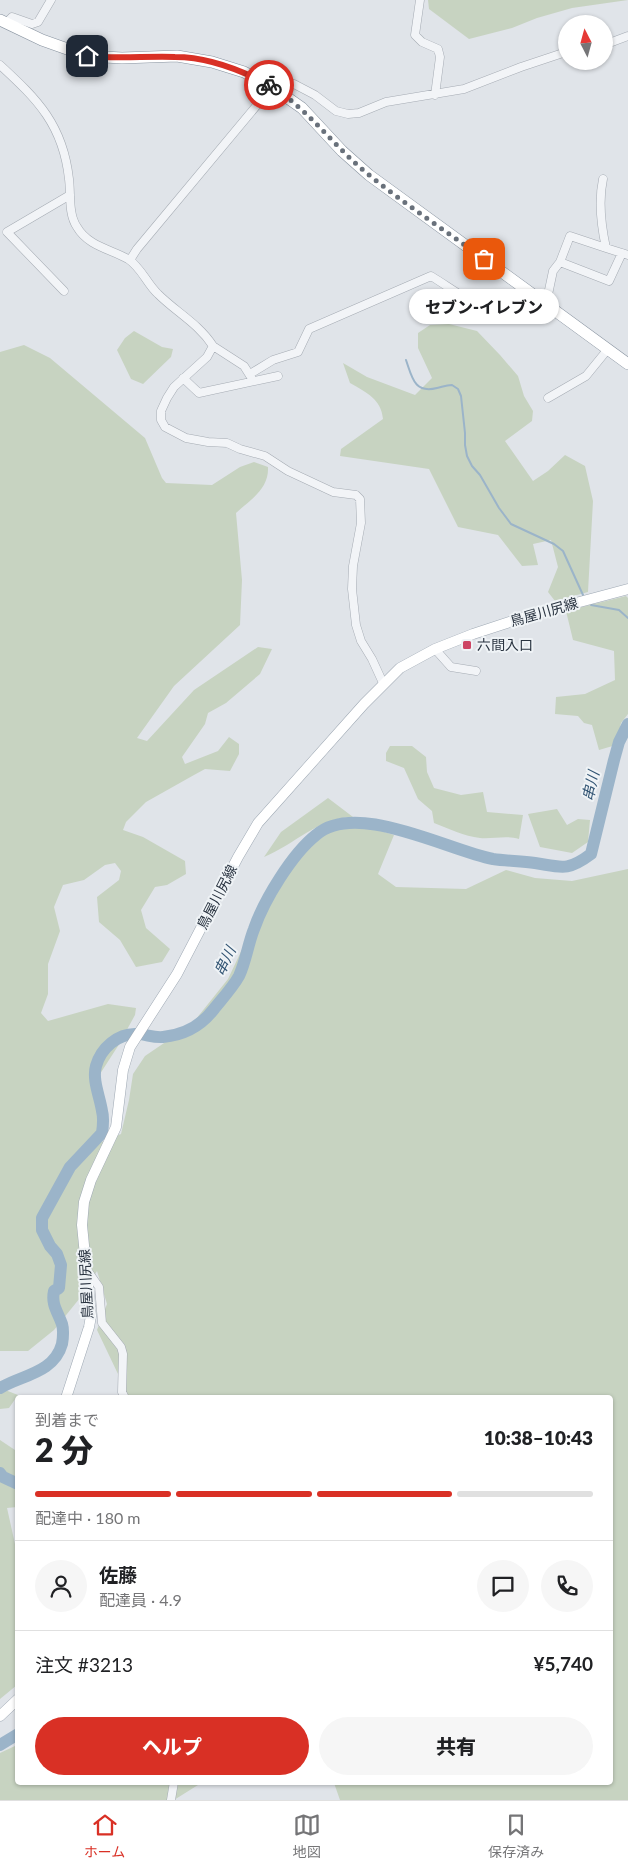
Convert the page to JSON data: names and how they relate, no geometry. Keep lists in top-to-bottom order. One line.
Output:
{"streets":{"main road":["鳥屋川尻線"]},"water":["串川"],"places":{"other":["セブン-イレブン"],"transit":["六間入口"]},"north":"top","page":{"bubble":"セブン-イレブン","heading":["2 分","到着まで","10:38–10:43"],"panel":["佐藤","配達員 · 4.9","注文 #3213","¥5,740"],"bar":"配達中 · 180 m","buttons":["ヘルプ","共有"],"tabs":["ホーム","地図","保存済み"]}}
